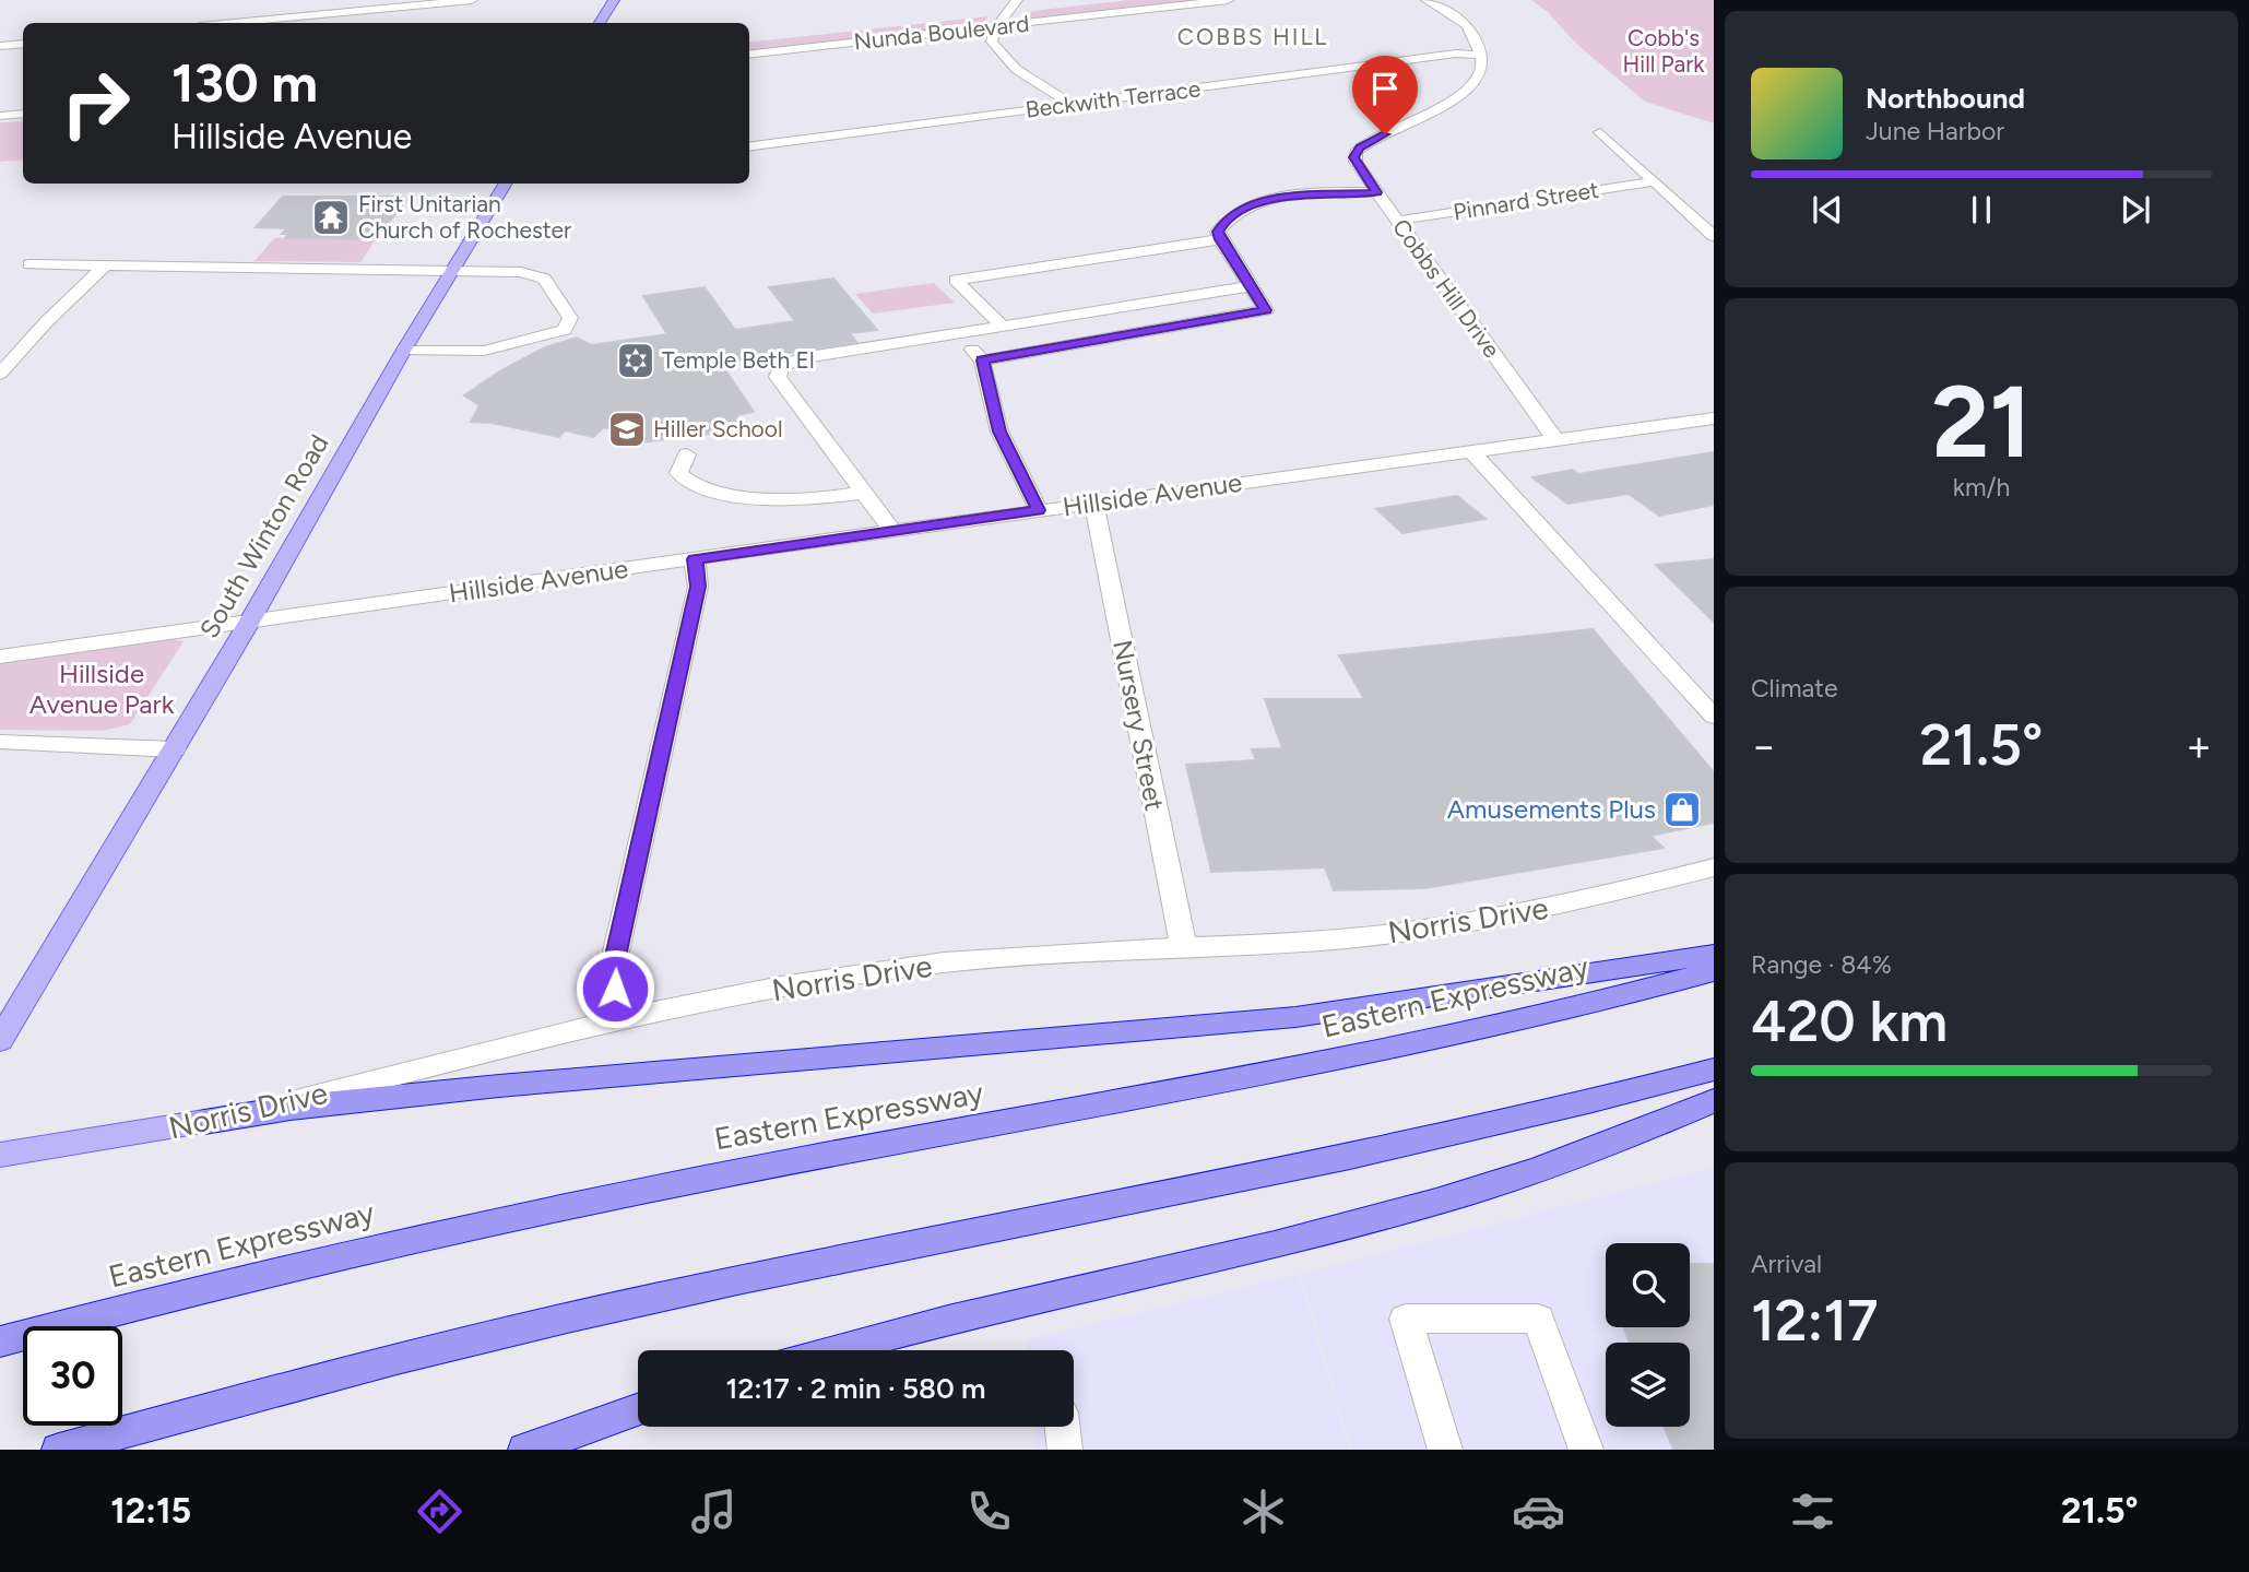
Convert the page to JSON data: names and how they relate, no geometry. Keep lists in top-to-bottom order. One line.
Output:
{"streets":{"highway":["Eastern Expressway"],"main road":["South Winton Road","Norris Drive"],"street":["Nunda Boulevard","Beckwith Terrace","Pinnard Street","Cobbs Hill Drive","Hillside Avenue","Nursery Street"]},"crossings":[["Beckwith Terrace","Cobbs Hill Drive"],["Pinnard Street","Cobbs Hill Drive"],["Cobbs Hill Drive","Hillside Avenue"],["Hillside Avenue","South Winton Road"],["Hillside Avenue","Nursery Street"],["Nursery Street","Norris Drive"]],"districts":["COBBS HILL"],"parks":["Cobb's Hill Park","Hillside Avenue Park"],"places":{"temple":["First Unitarian Church of Rochester"],"synagogue":["Temple Beth El"],"school or university":["Hiller School"],"shop":["Amusements Plus"]},"page":{"turn":["130 m","Hillside Avenue"],"song":["Northbound","June Harbor"],"tile":[["21","km/h"],"Climate",["Range · 84%","420 km"],["Arrival","12:17"]],"heat":["−","21.5°","+"],"limit":"30","trip":"12:17 · 2 min · 580 m","tabs":["12:15","21.5°"]}}
